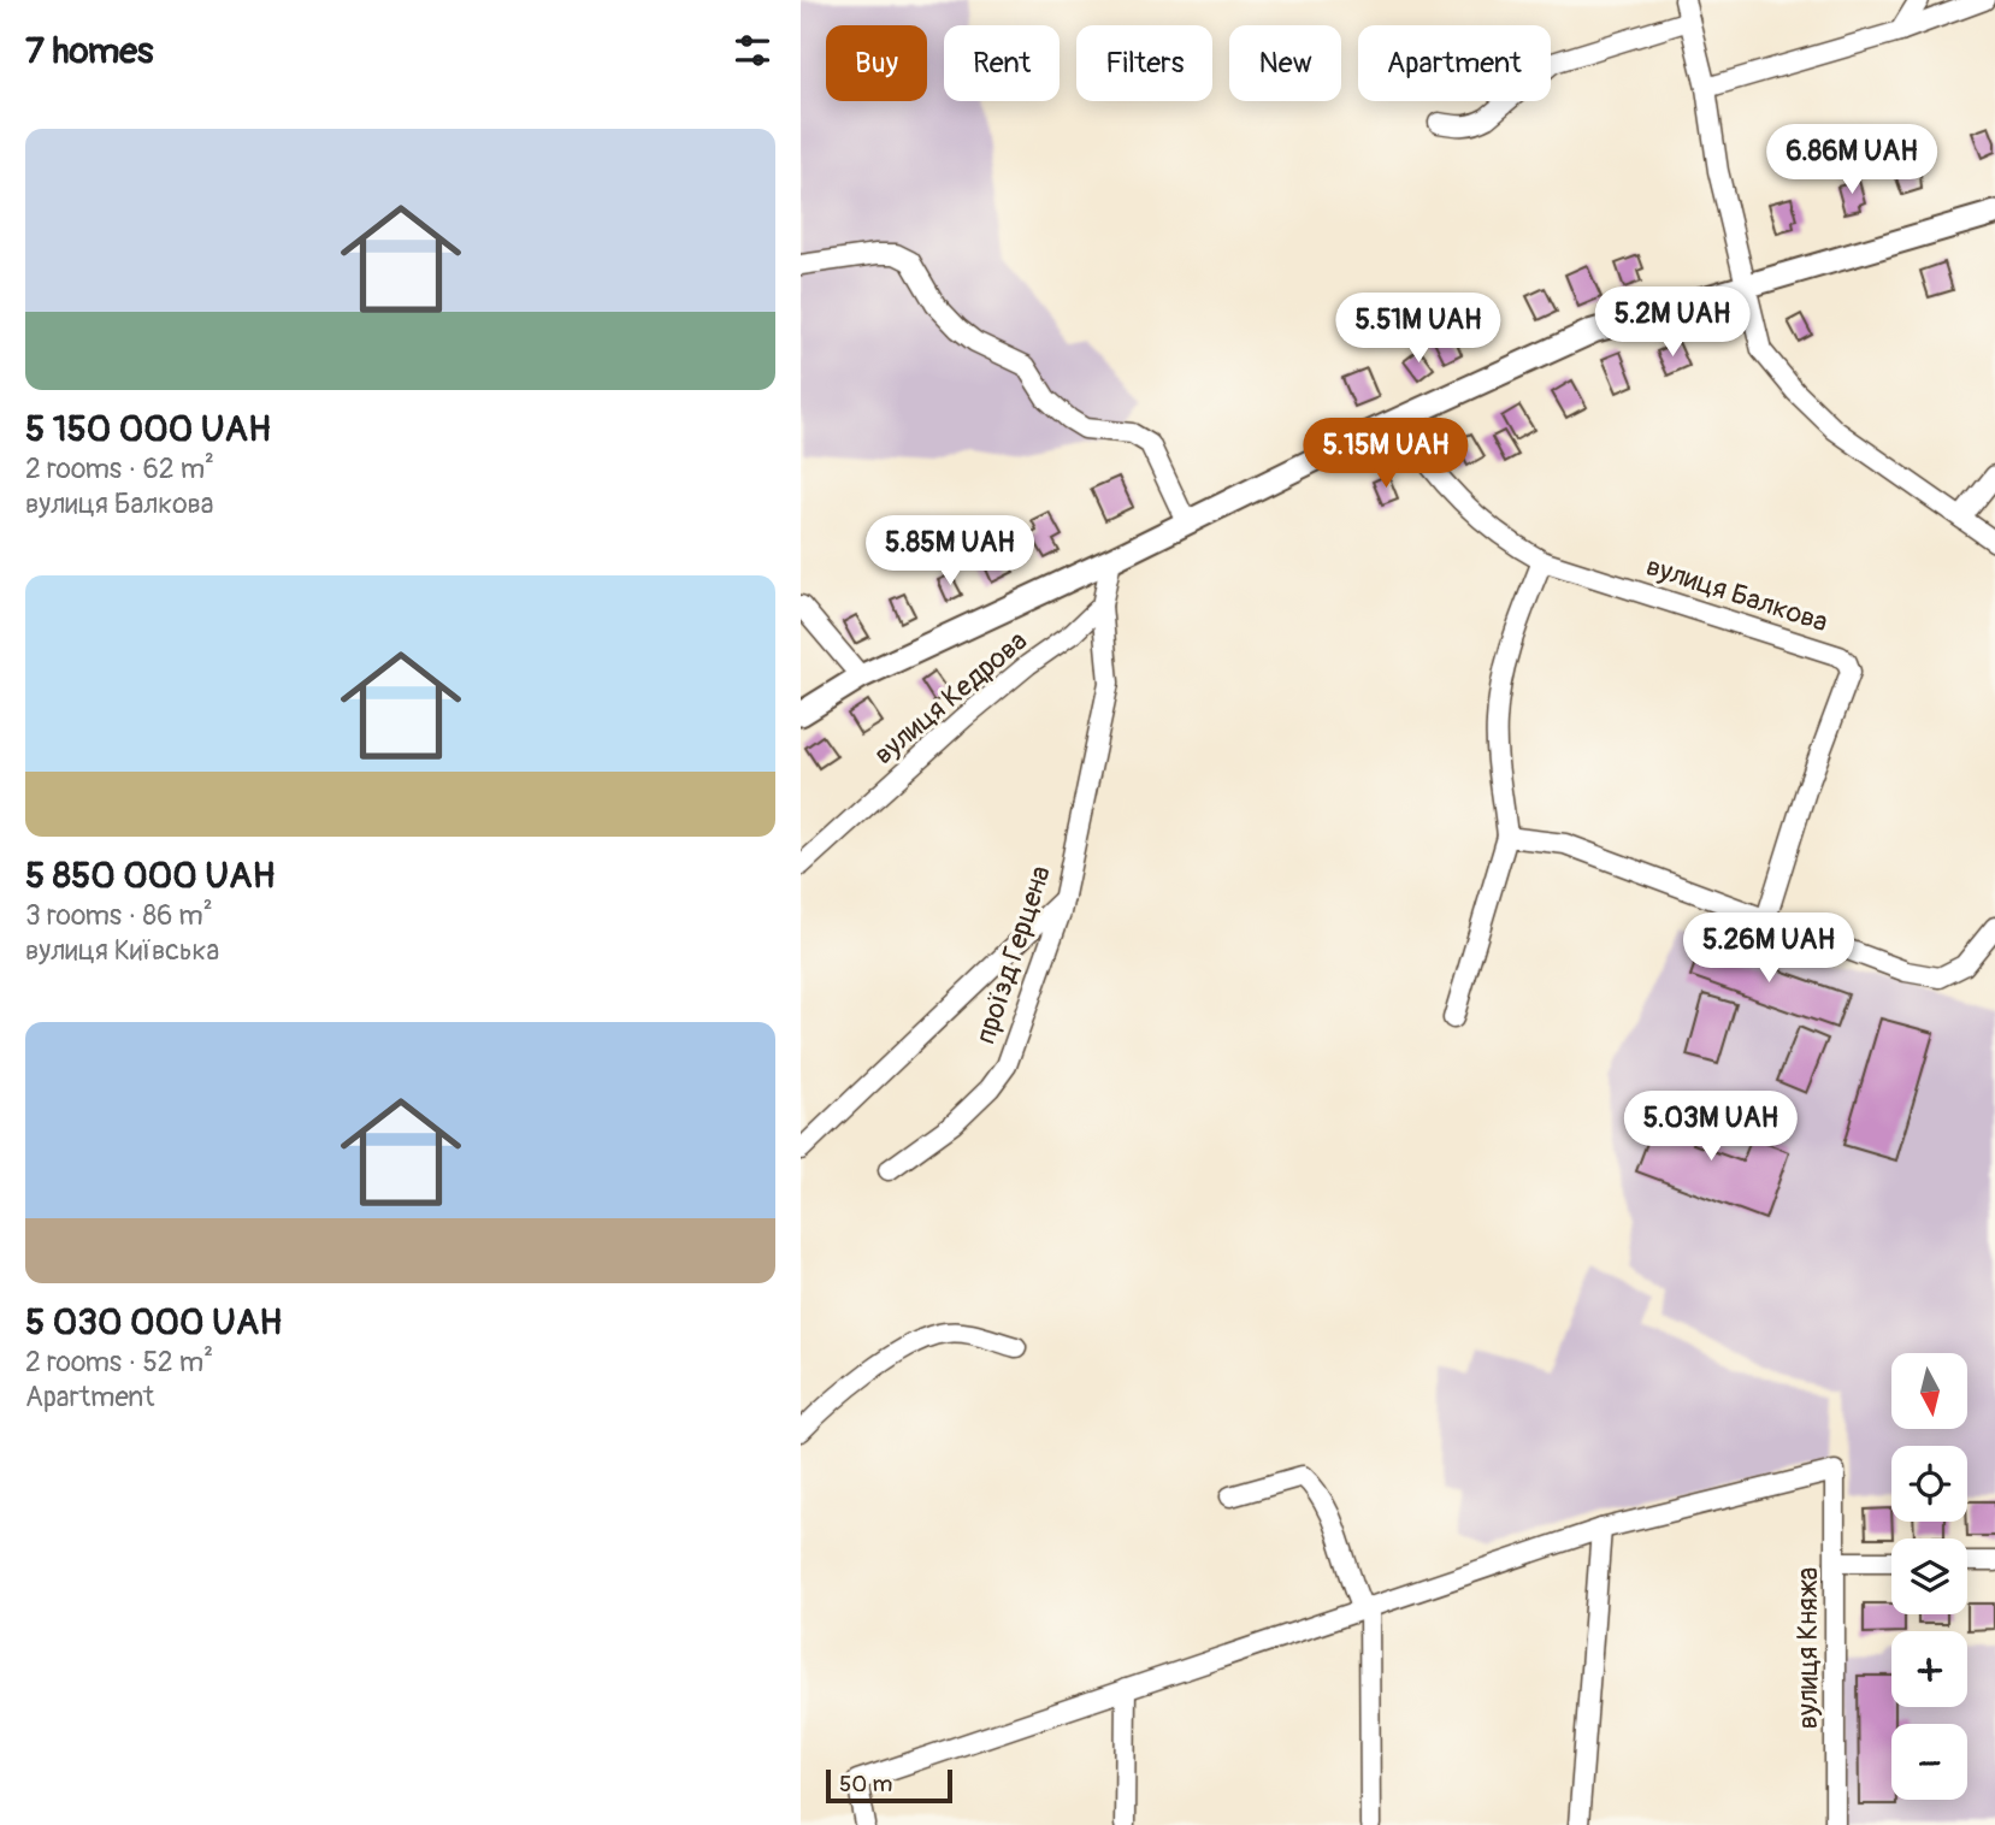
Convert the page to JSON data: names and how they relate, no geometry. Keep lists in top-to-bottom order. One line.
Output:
{"streets":{"street":["вулиця Балкова","вулиця Кедрова","проїзд Герцена","вулиця Княжа"]},"crossings":[["вулиця Кедрова","проїзд Герцена"]],"scale_bar":"50 m","north":"bottom","page":{"heading":"7 homes","chip":["Buy","Rent","Filters","New","Apartment"],"list":[{"name":"5 150 000 UAH","note":"2 rooms · 62 m² · вулиця Балкова"},{"name":"5 850 000 UAH","note":"3 rooms · 86 m² · вулиця Київська"},{"name":"5 030 000 UAH","note":"2 rooms · 52 m² · Apartment"}],"price":["6.86M UAH","5.2M UAH","5.51M UAH","5.15M UAH","5.85M UAH","5.26M UAH","5.03M UAH"],"map_buttons":["+","−"],"scale":"50 m"}}
